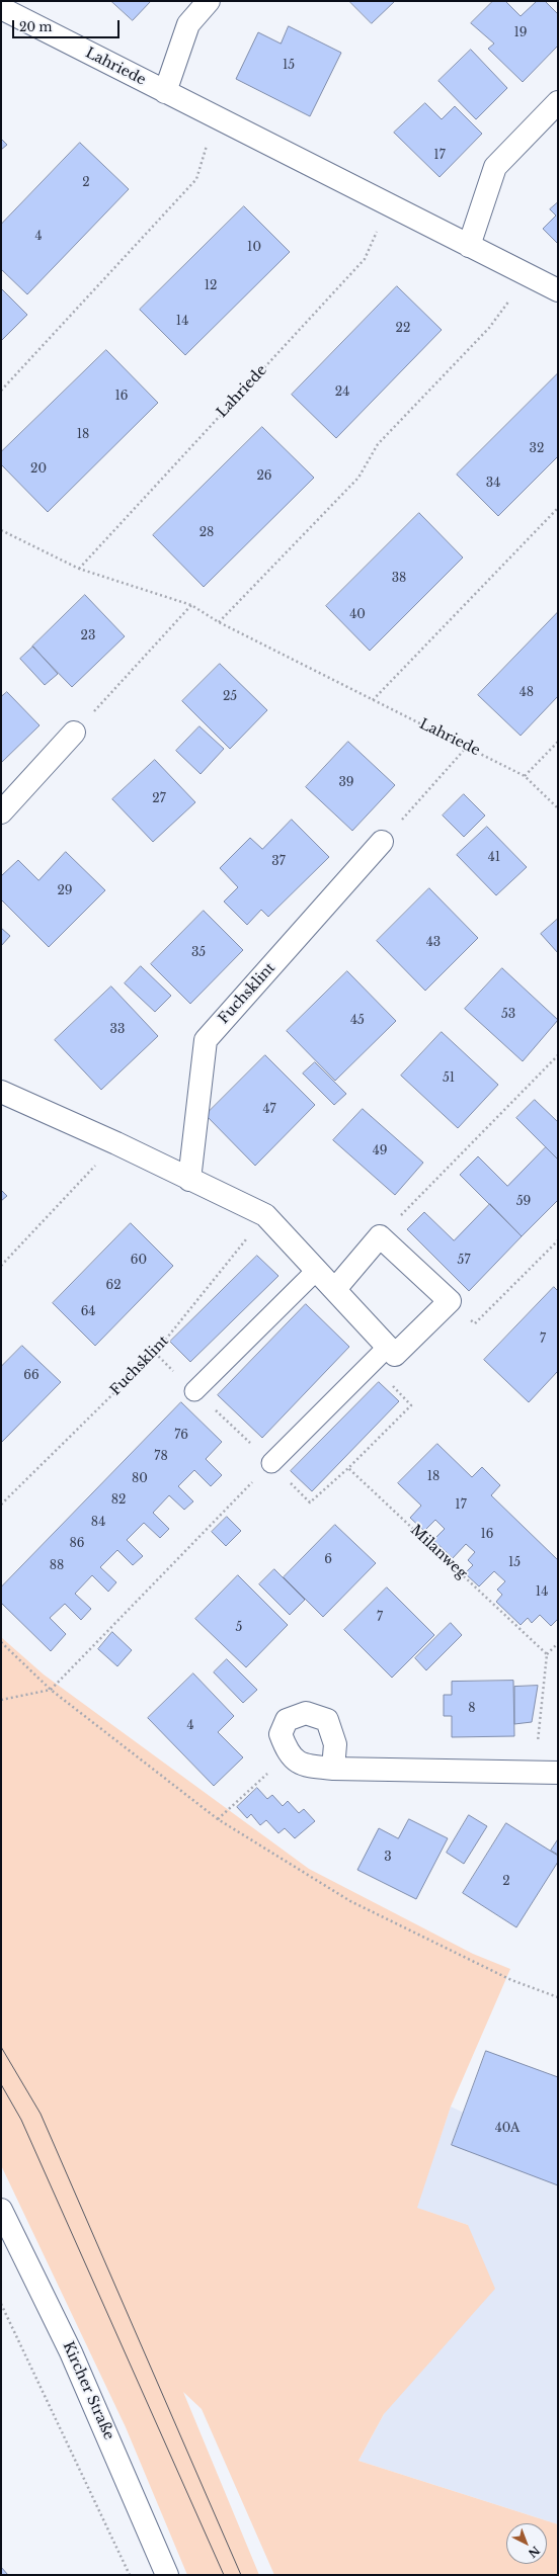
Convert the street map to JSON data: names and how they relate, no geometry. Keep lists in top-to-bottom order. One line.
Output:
{"streets":{"street":["Lahriede","Fuchsklint","Kircher Straße"],"path":["Milanweg"]},"house_numbers":["19","15","17","2","4","10","12","14","22","24","16","18","32","20","26","34","28","38","40","23","48","25","39","27","41","37","29","43","35","53","45","33","51","47","49","59","60","57","62","64","7","66","76","78","18","80","82","17","84","16","86","6","15","88","14","7","5","8","4","3","2","40A"],"scale_bar":"20 m","north":"bottom right"}
